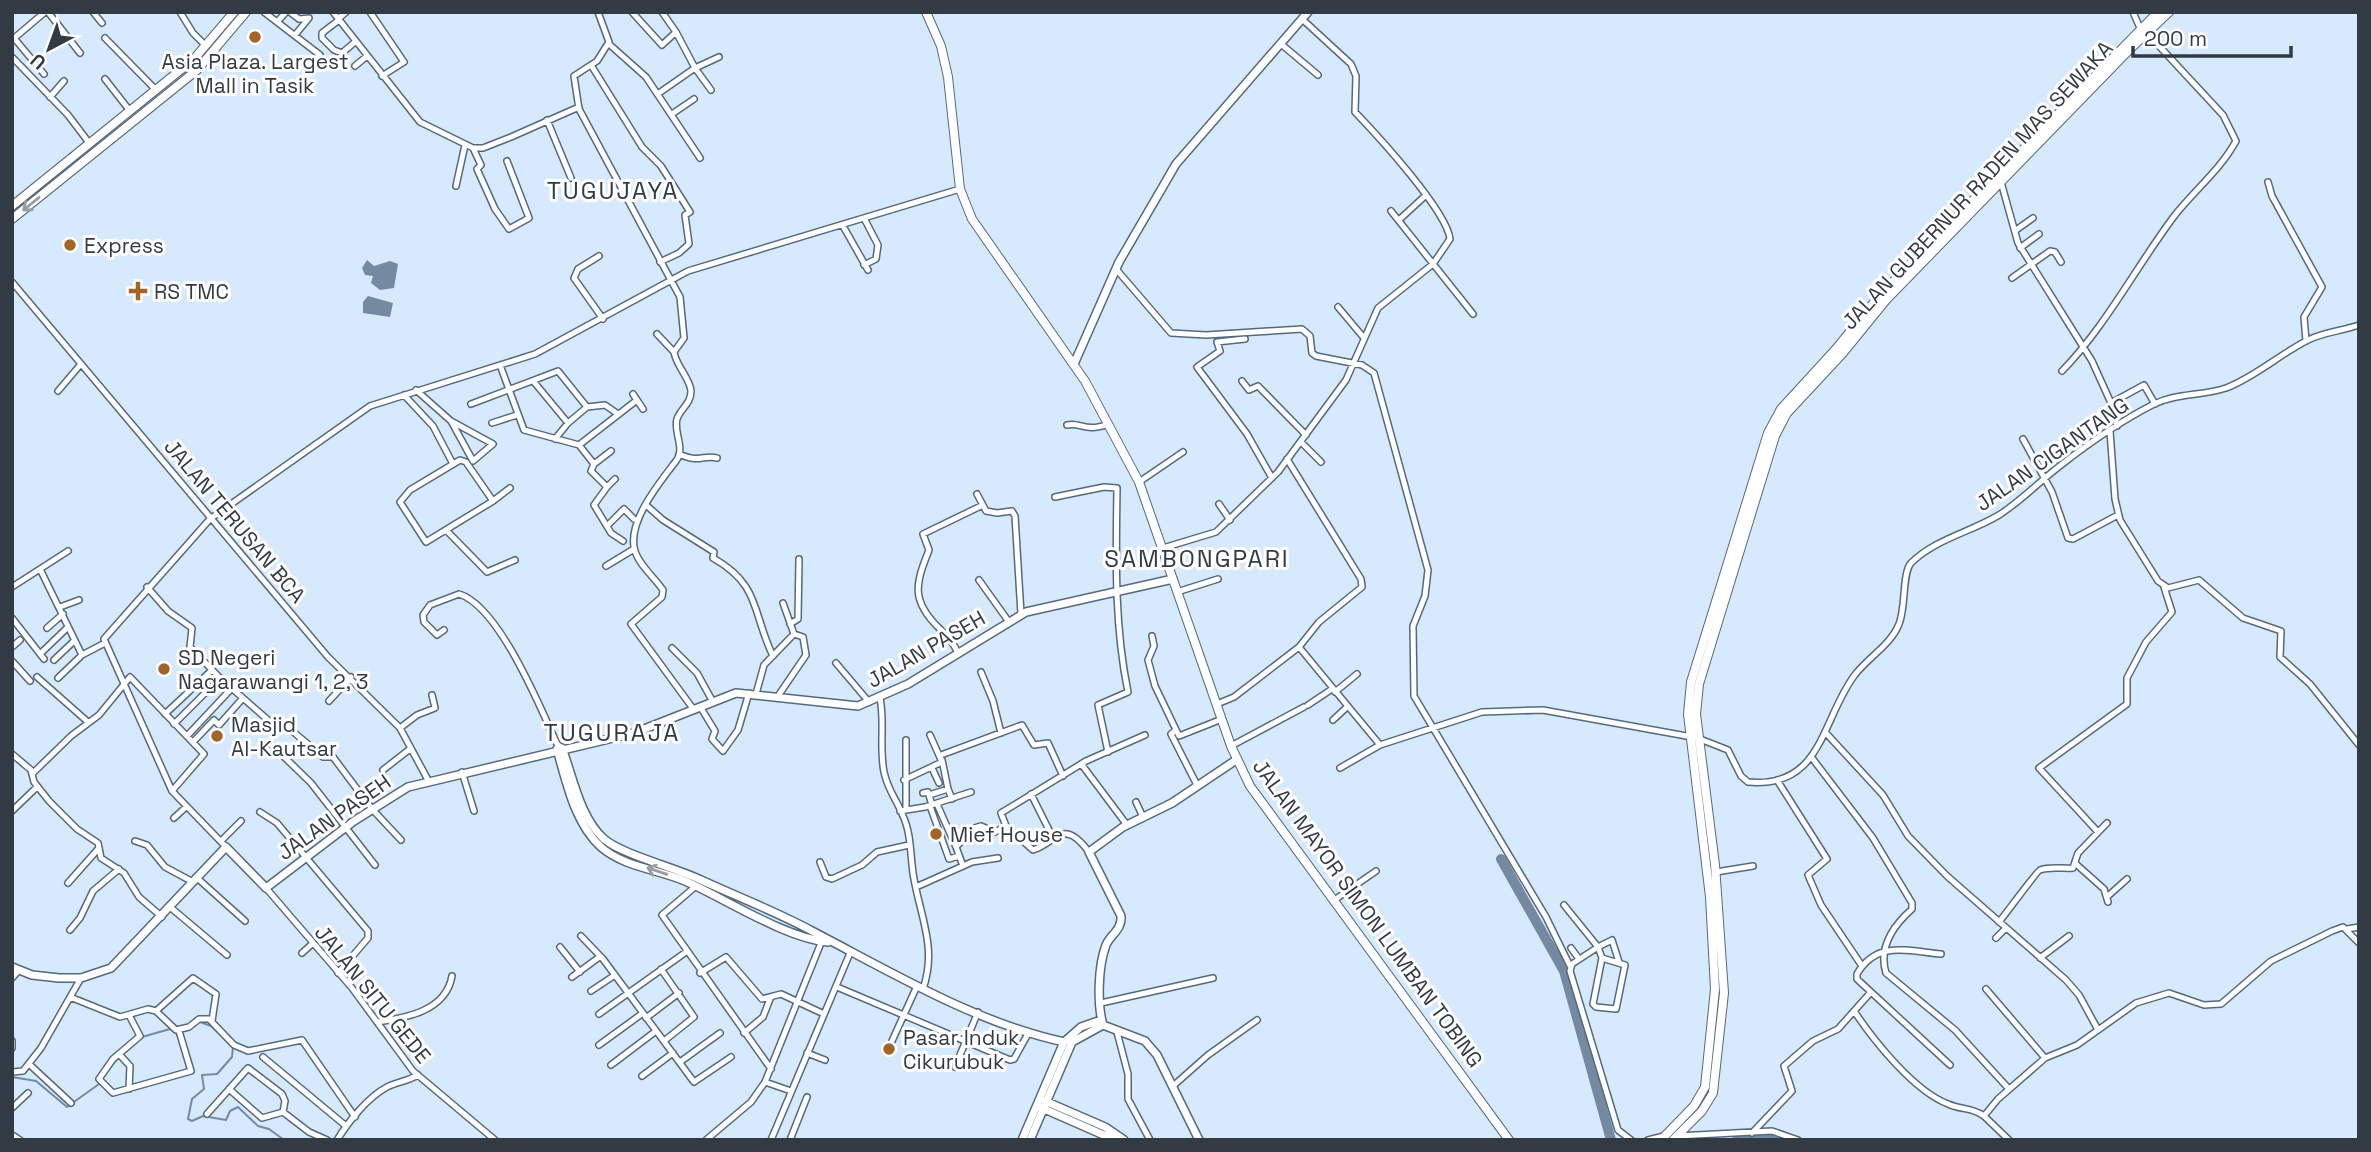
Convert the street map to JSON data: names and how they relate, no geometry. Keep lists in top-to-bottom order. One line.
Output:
{"streets":{"main road":["JALAN GUBERNUR RADEN MAS SEWAKA","JALAN MAYOR SIMON LUMBAN TOBING"],"street":["JALAN CIGANTANG","JALAN TERUSAN BCA","JALAN PASEH","JALAN SITU GEDE"]},"crossings":[["JALAN TERUSAN BCA","JALAN PASEH"],["JALAN PASEH","JALAN MAYOR SIMON LUMBAN TOBING"],["JALAN PASEH","JALAN SITU GEDE"]],"districts":["TUGUJAYA","SAMBONGPARI","TUGURAJA"],"places":{"other":["Asia Plaza. Largest Mall in Tasik","Express","SD Negeri Nagarawangi 1, 2, 3","Masjid Al-Kautsar","Mief House","Pasar Induk Cikurubuk"],"health":["RS TMC"]},"scale_bar":"200 m","north":"bottom left"}
